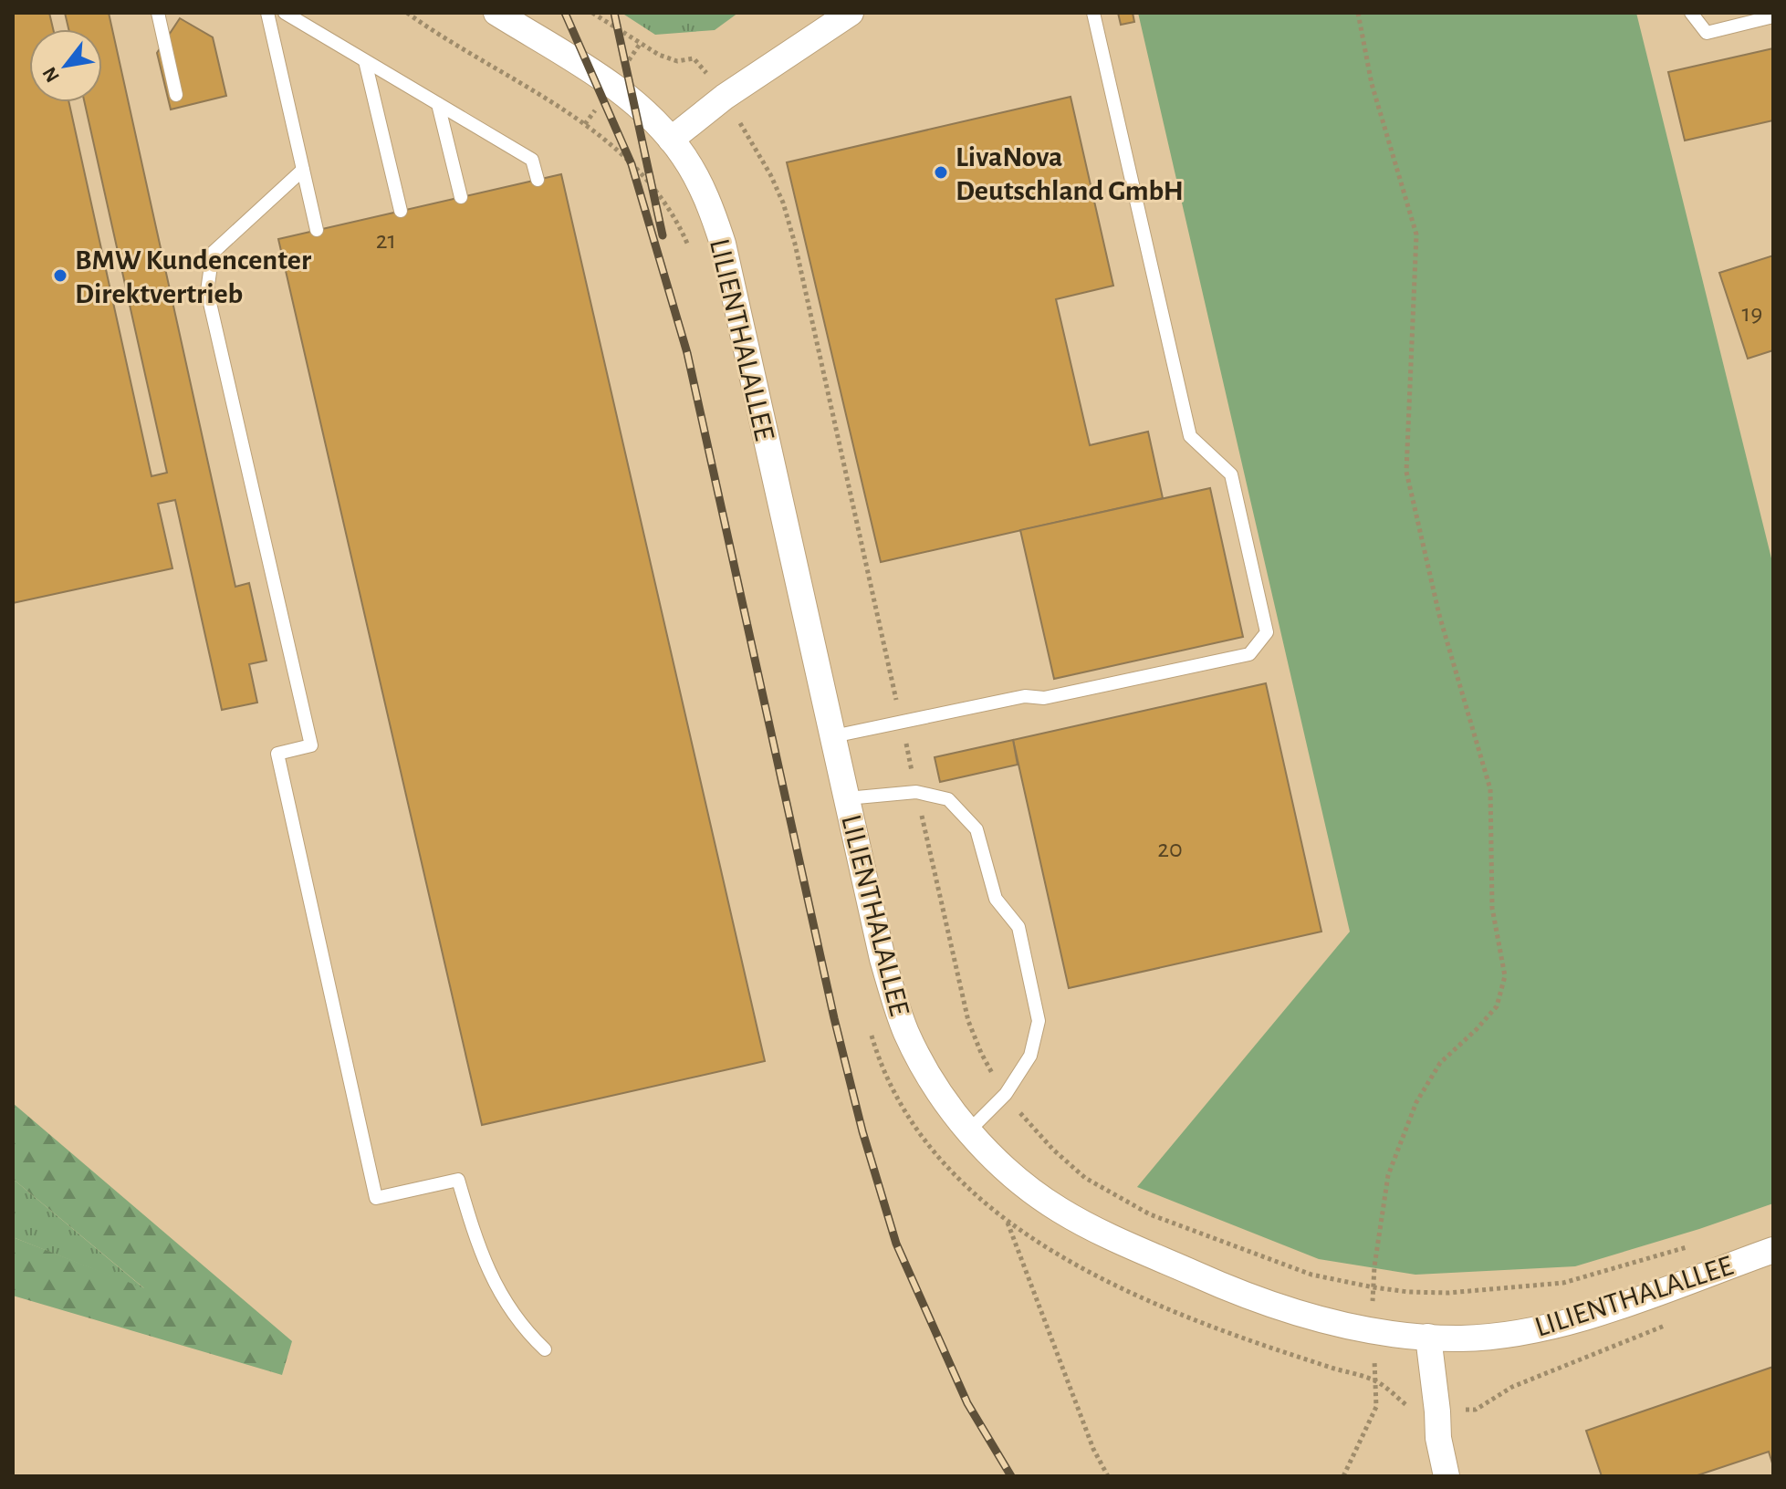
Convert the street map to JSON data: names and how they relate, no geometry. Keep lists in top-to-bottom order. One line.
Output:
{"streets":{"street":["LILIENTHALALLEE"]},"places":["LivaNova Deutschland GmbH","BMW Kundencenter Direktvertrieb"],"house_numbers":["21","19","20"],"north":"bottom left"}
